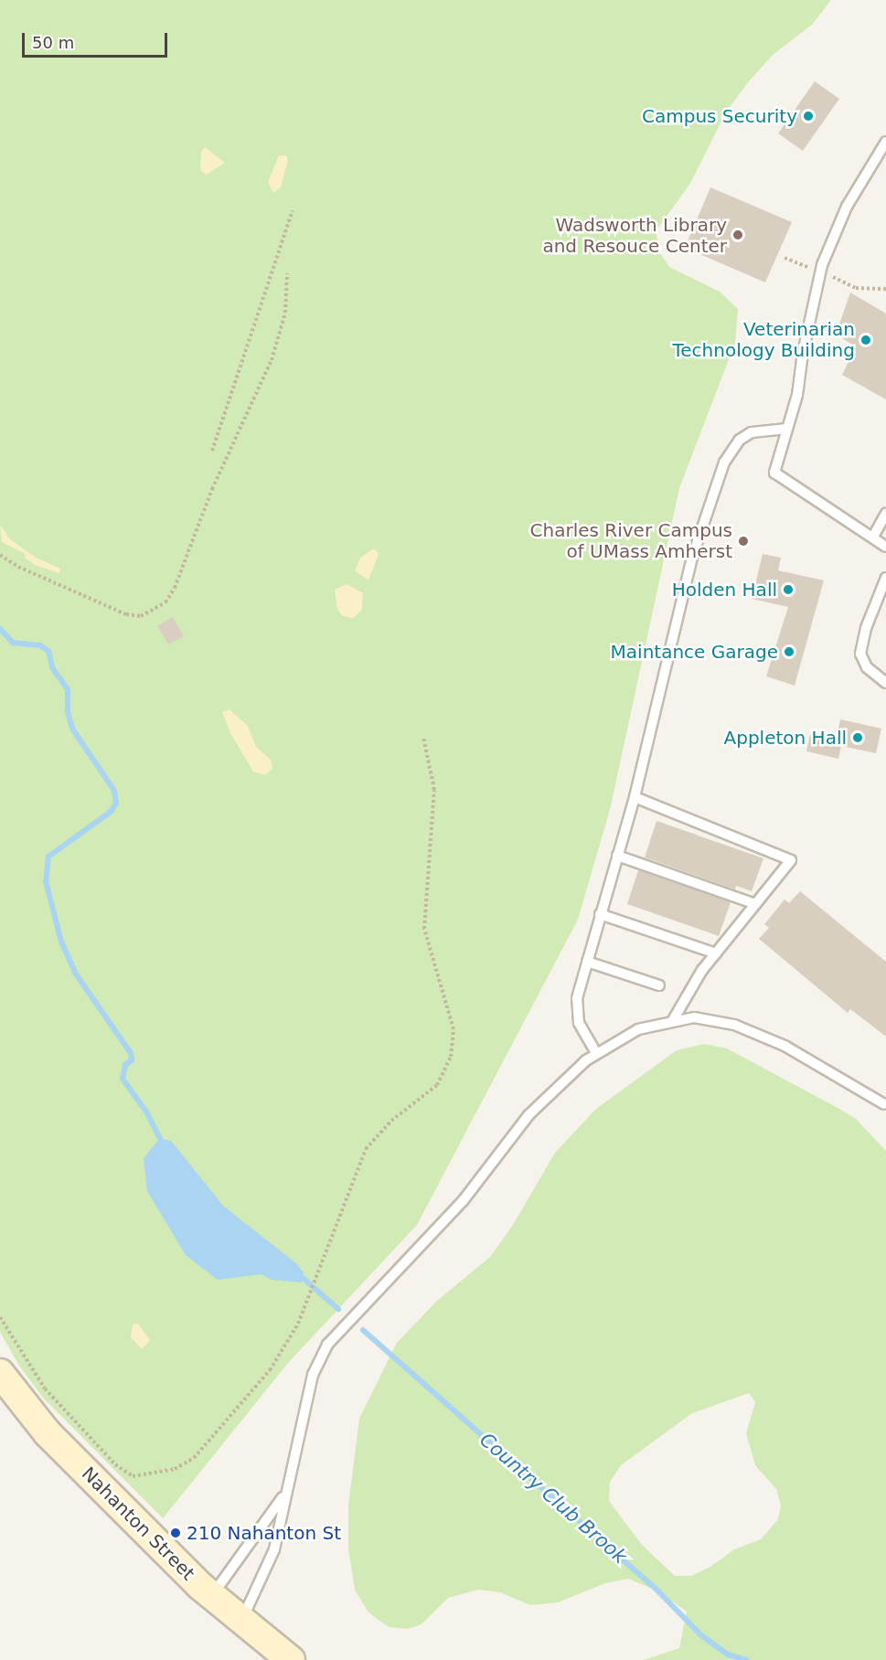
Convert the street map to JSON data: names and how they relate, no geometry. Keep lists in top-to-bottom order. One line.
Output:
{"streets":{"main road":["Nahanton Street"]},"water":["Country Club Brook"],"places":["Campus Security","Wadsworth Library and Resouce Center","Veterinarian Technology Building","Charles River Campus of UMass Amherst","Holden Hall","Maintance Garage","Appleton Hall","210 Nahanton St"],"scale_bar":"50 m"}
